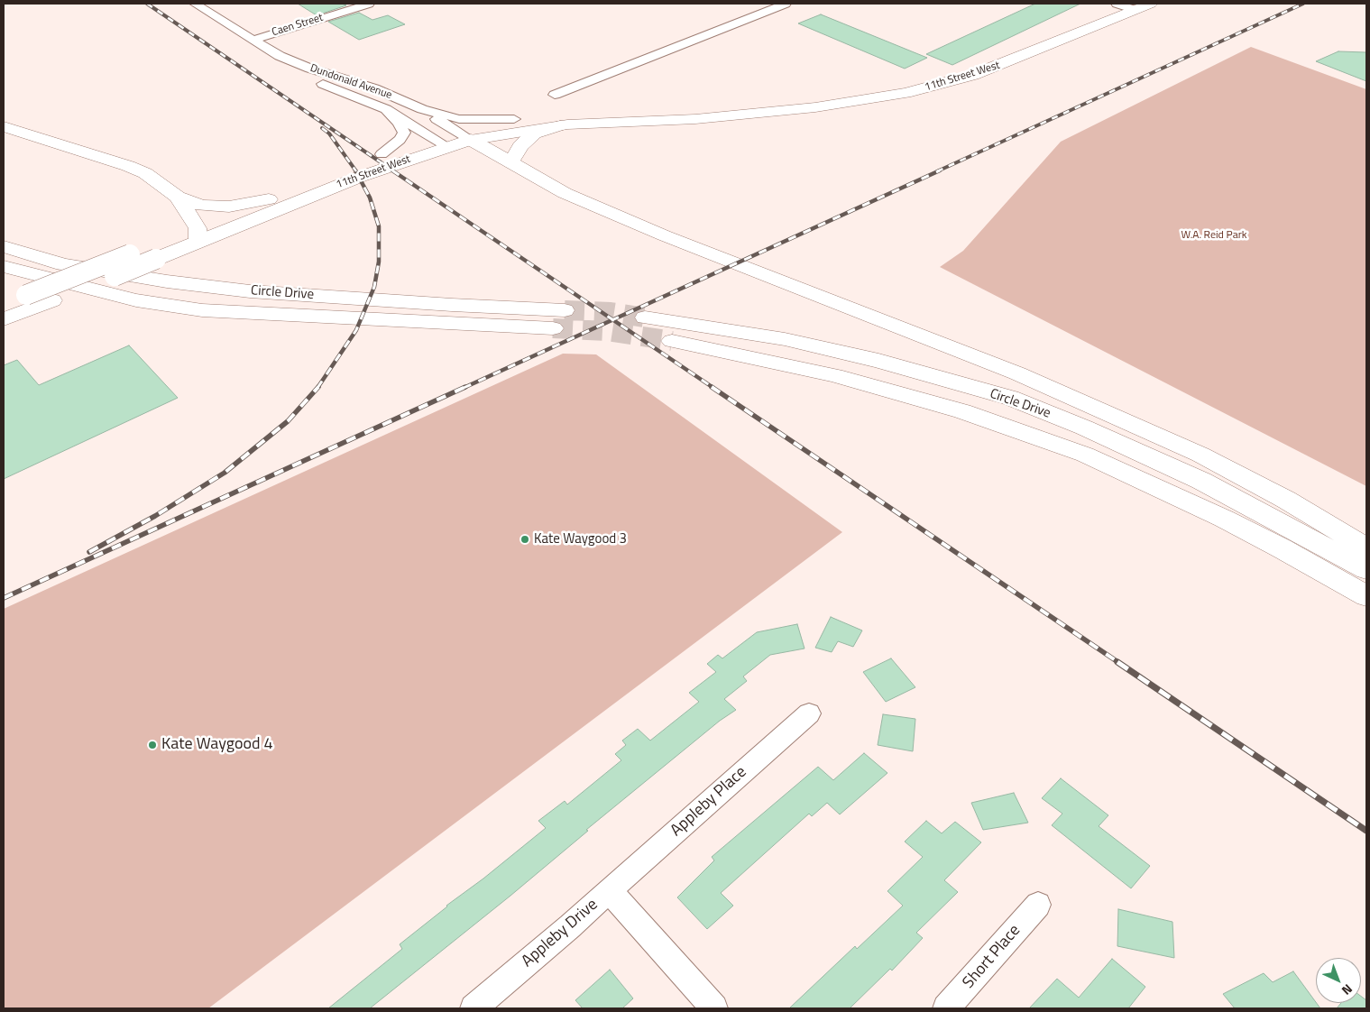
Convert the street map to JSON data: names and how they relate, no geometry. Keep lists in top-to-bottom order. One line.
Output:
{"streets":{"main road":["11th Street West","Circle Drive"],"street":["Caen Street","Dundonald Avenue","Appleby Place","Appleby Drive","Short Place"]},"crossings":[["Caen Street","Dundonald Avenue"],["11th Street West","Dundonald Avenue"],["Appleby Place","Appleby Drive"]],"parks":["W.A. Reid Park"],"places":["Kate Waygood 3","Kate Waygood 4"],"north":"bottom right"}
